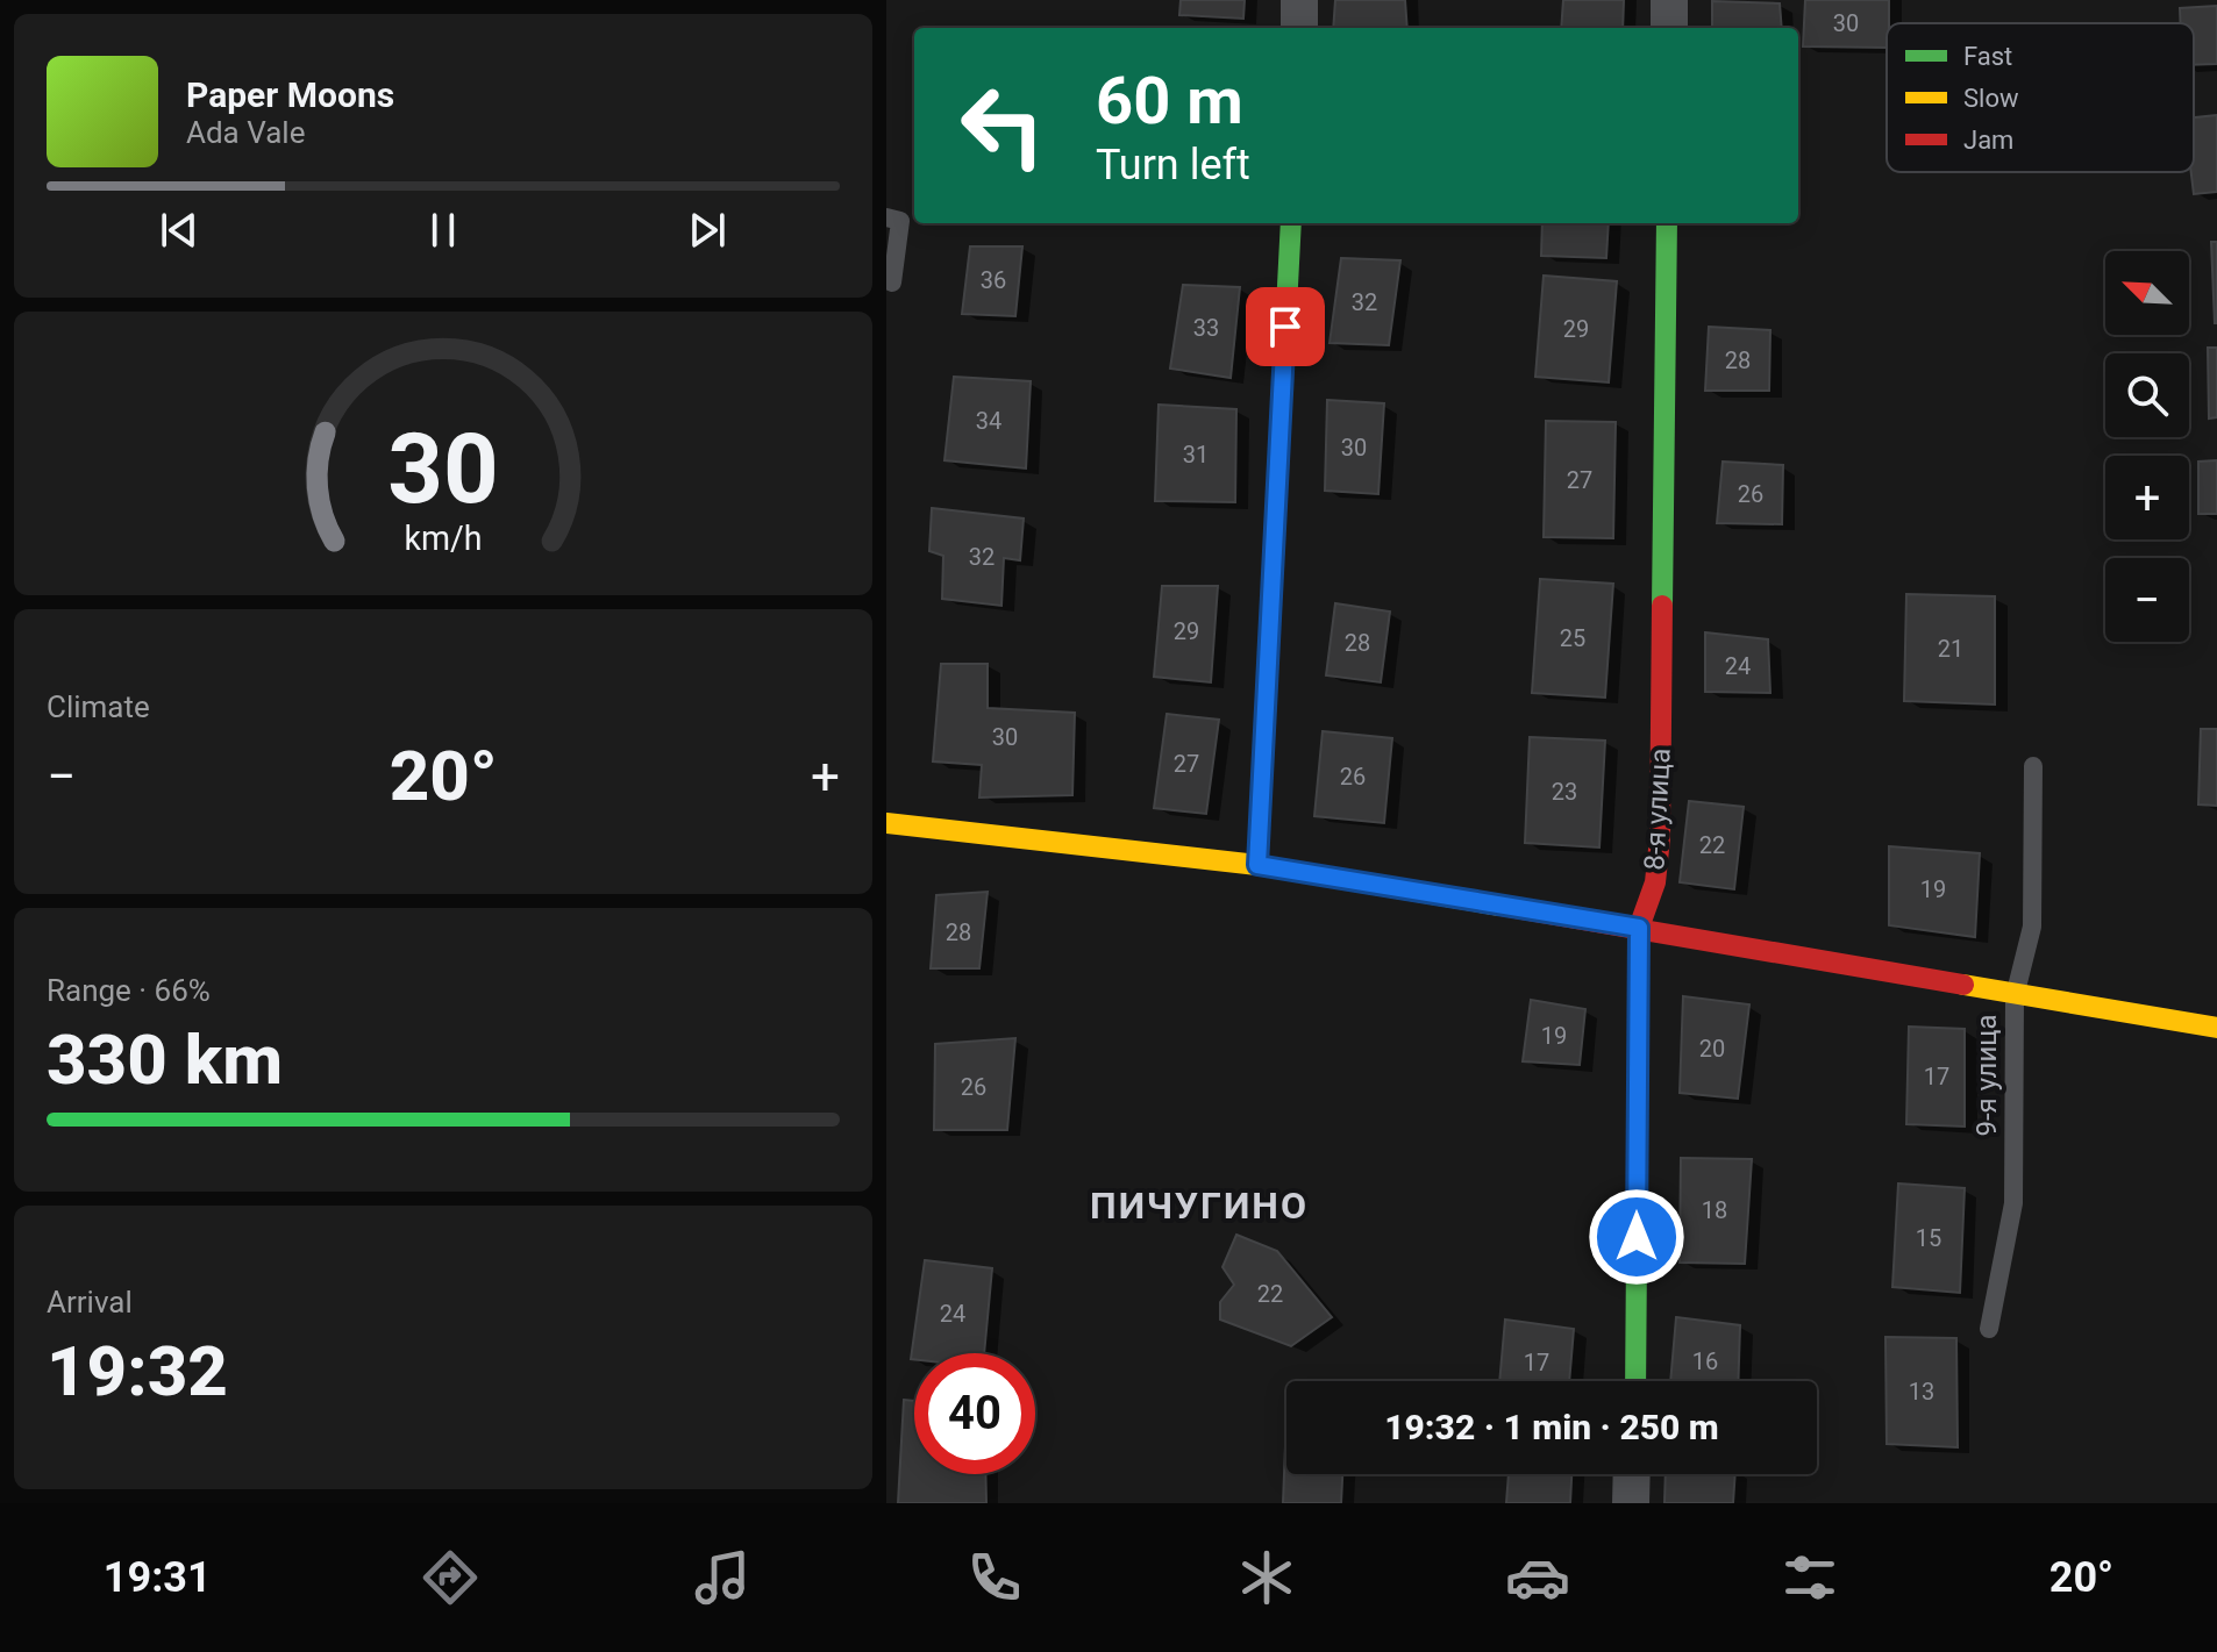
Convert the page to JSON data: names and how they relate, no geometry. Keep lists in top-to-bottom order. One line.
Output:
{"streets":{"street":["8-я улица"],"lane":["9-я улица"]},"districts":["ПИЧУГИНО"],"house_numbers":["30","36","32","33","29","28","34","30","31","27","26","32","29","25","28","21","24","30","27","26","23","22","19","28","19","20","17","26","18","15","22","24","16","17","13"],"legend":["Fast","Slow","Jam"],"north":"top left","page":{"turn":["60 m","Turn left"],"song":["Paper Moons","Ada Vale"],"map_buttons":["+","−"],"tile":["Climate",["Range · 66%","330 km"],["Arrival","19:32"]],"heat":["−","20°","+"],"limit":"40","trip":"19:32 · 1 min · 250 m","tabs":["19:31","20°"],"gauge":["30","km/h"]}}
